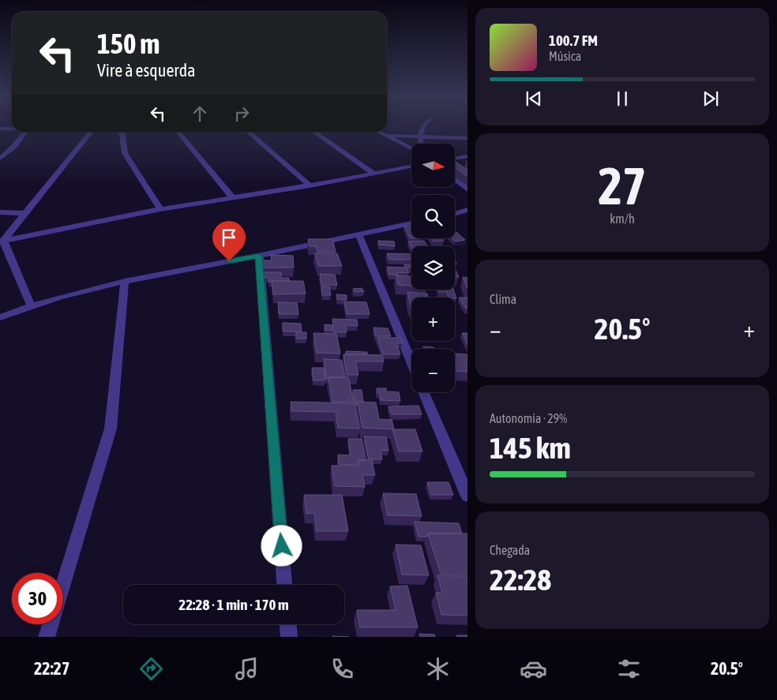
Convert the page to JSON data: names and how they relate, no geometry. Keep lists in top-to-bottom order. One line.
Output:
{"north":"right","page":{"turn":["150 m","Vire à esquerda"],"song":["100.7 FM","Música"],"tile":[["27","km/h"],"Clima",["Autonomia · 29%","145 km"],["Chegada","22:28"]],"map_buttons":["+","−"],"heat":["−","20.5°","+"],"limit":"30","trip":"22:28 · 1 min · 170 m","tabs":["22:27","20.5°"]}}
